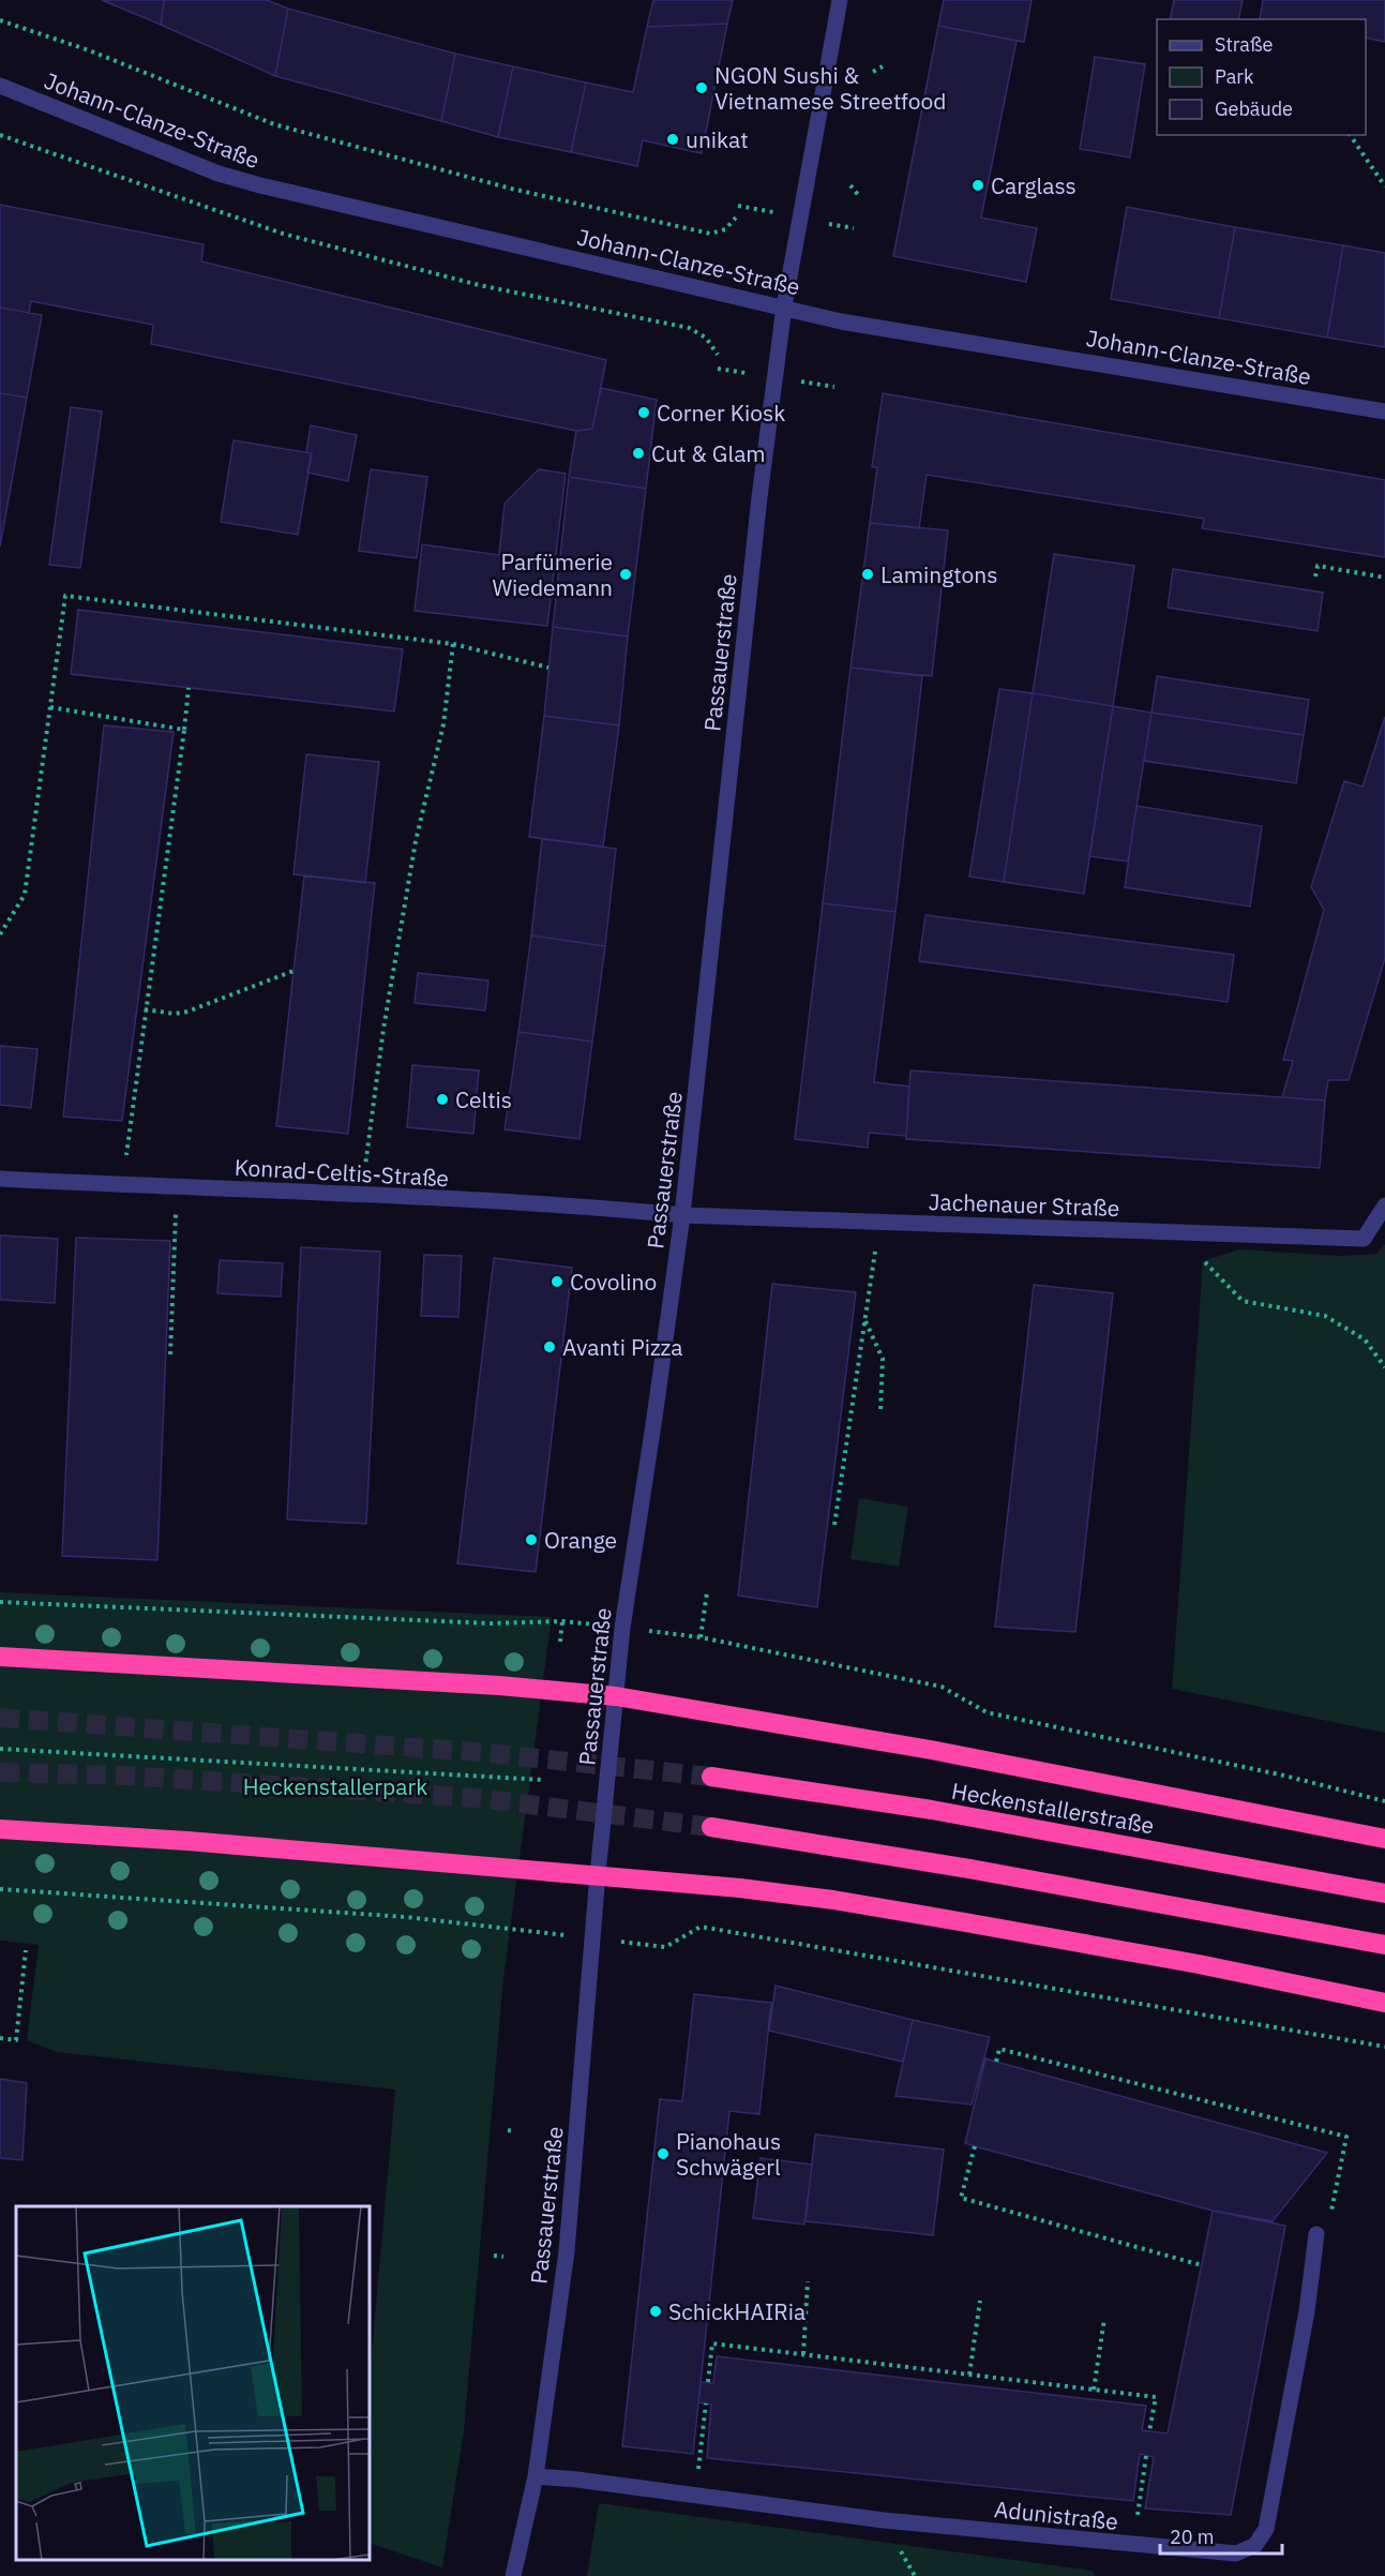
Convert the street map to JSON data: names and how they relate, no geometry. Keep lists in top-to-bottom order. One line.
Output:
{"streets":{"highway":["Heckenstallerstraße"],"street":["Johann-Clanze-Straße","Passauerstraße","Konrad-Celtis-Straße","Jachenauer Straße","Adunistraße"]},"crossings":[["Johann-Clanze-Straße","Passauerstraße"],["Passauerstraße","Konrad-Celtis-Straße"],["Passauerstraße","Jachenauer Straße"],["Passauerstraße","Adunistraße"],["Konrad-Celtis-Straße","Jachenauer Straße"]],"parks":["Heckenstallerpark"],"places":["NGON Sushi & Vietnamese Streetfood","unikat","Carglass","Corner Kiosk","Cut & Glam","Parfümerie Wiedemann","Lamingtons","Celtis","Covolino","Avanti Pizza","Orange","Pianohaus Schwägerl","SchickHAIRia"],"legend":["Straße","Park","Gebäude"],"scale_bar":"20 m"}
